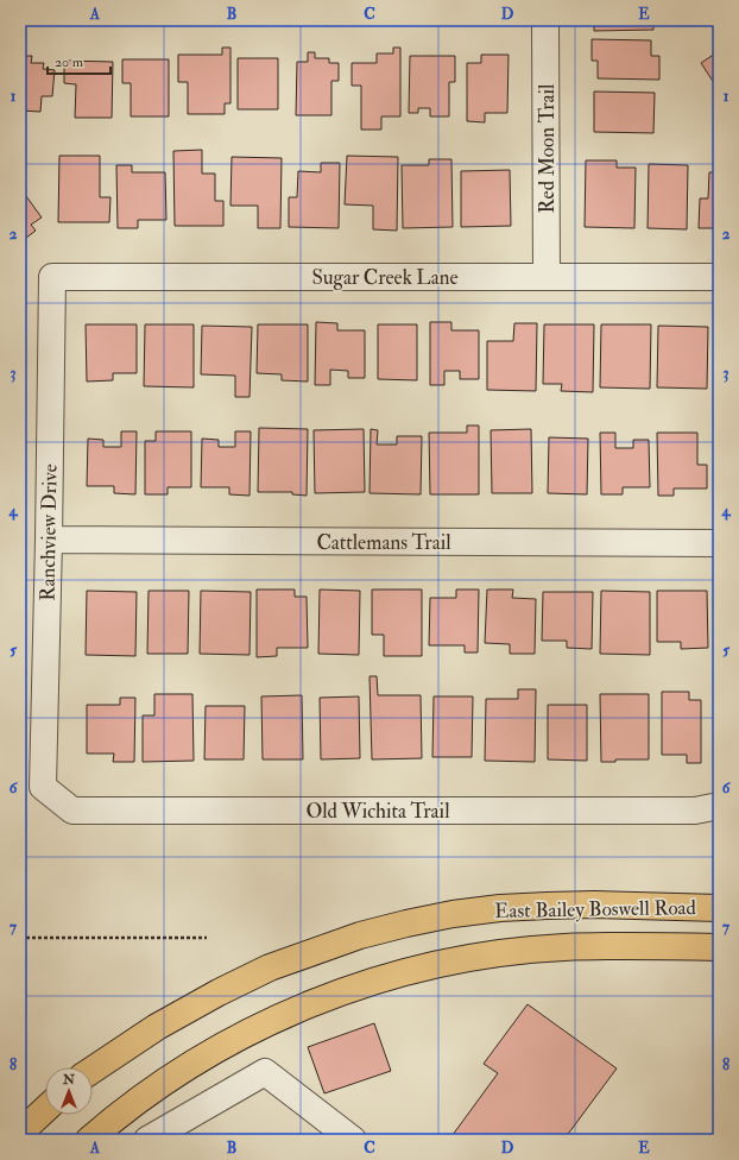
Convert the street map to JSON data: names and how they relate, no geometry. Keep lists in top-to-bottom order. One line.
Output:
{"streets":{"main road":["East Bailey Boswell Road"],"street":["Red Moon Trail","Sugar Creek Lane","Ranchview Drive","Cattlemans Trail","Old Wichita Trail"]},"crossings":[["Red Moon Trail","Sugar Creek Lane"],["Sugar Creek Lane","Ranchview Drive"],["Ranchview Drive","Cattlemans Trail"],["Ranchview Drive","Old Wichita Trail"]],"scale_bar":"20 m","north":"top","grid":{"columns":["A","B","C","D","E"],"rows":["1","2","3","4","5","6","7","8"]}}
